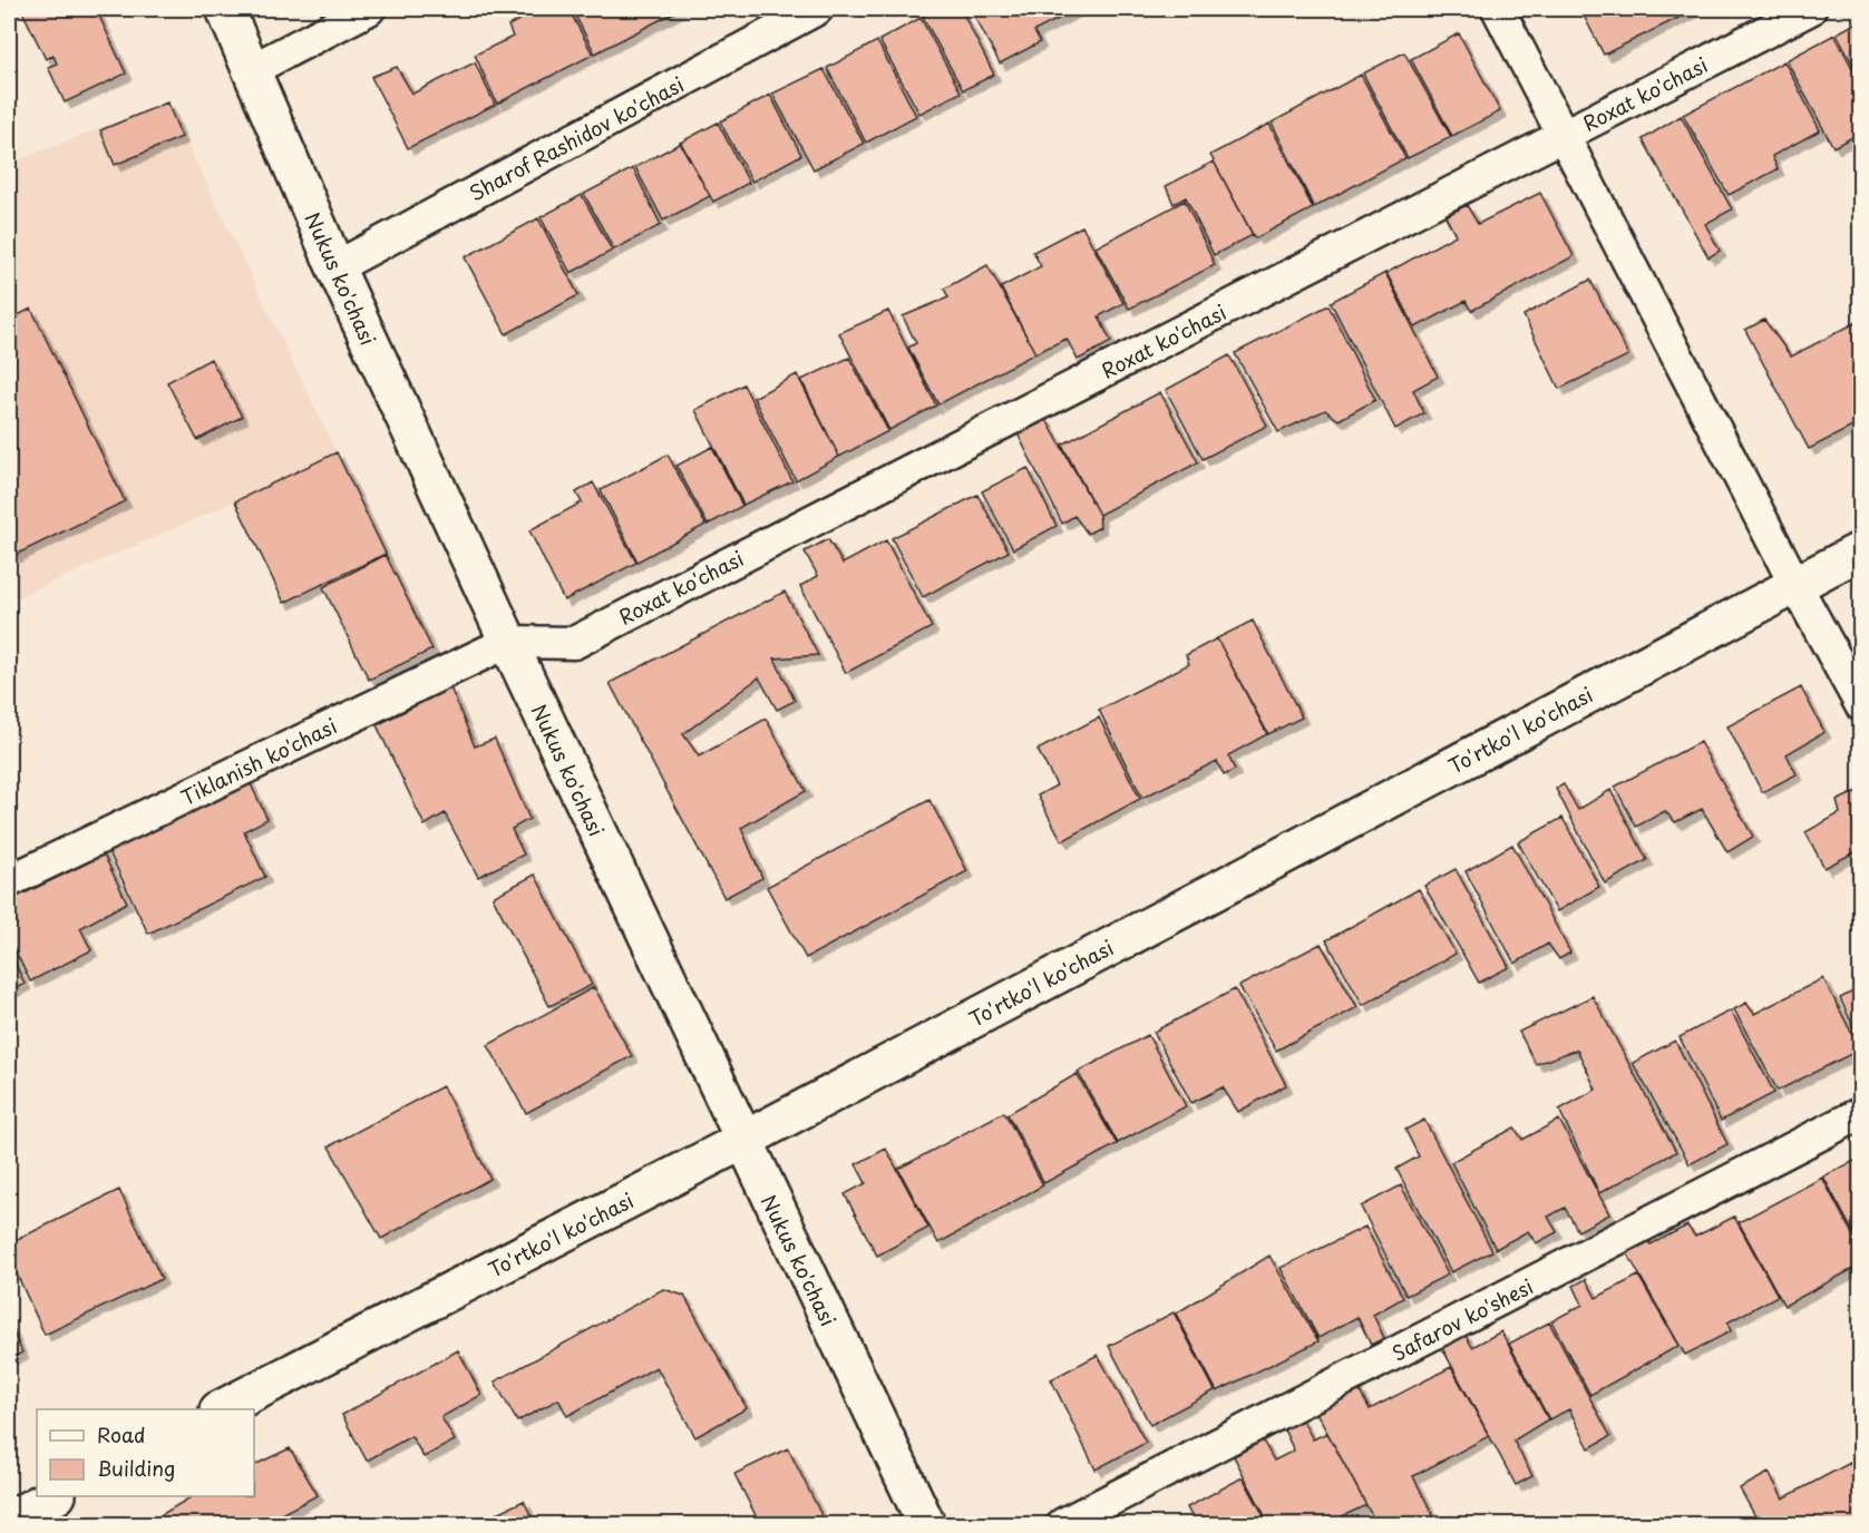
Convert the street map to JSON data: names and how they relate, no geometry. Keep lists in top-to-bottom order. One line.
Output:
{"streets":{"street":["Roxat ko'chasi","Sharof Rashidov ko'chasi","Nukus ko'chasi","To'rtko'l ko'chasi","Tiklanish ko'chasi","Safarov ko'shesi"]},"crossings":[["Roxat ko'chasi","Nukus ko'chasi"],["Roxat ko'chasi","Tiklanish ko'chasi"],["Sharof Rashidov ko'chasi","Nukus ko'chasi"],["Nukus ko'chasi","To'rtko'l ko'chasi"],["Nukus ko'chasi","Tiklanish ko'chasi"]],"legend":["Road","Building"]}
